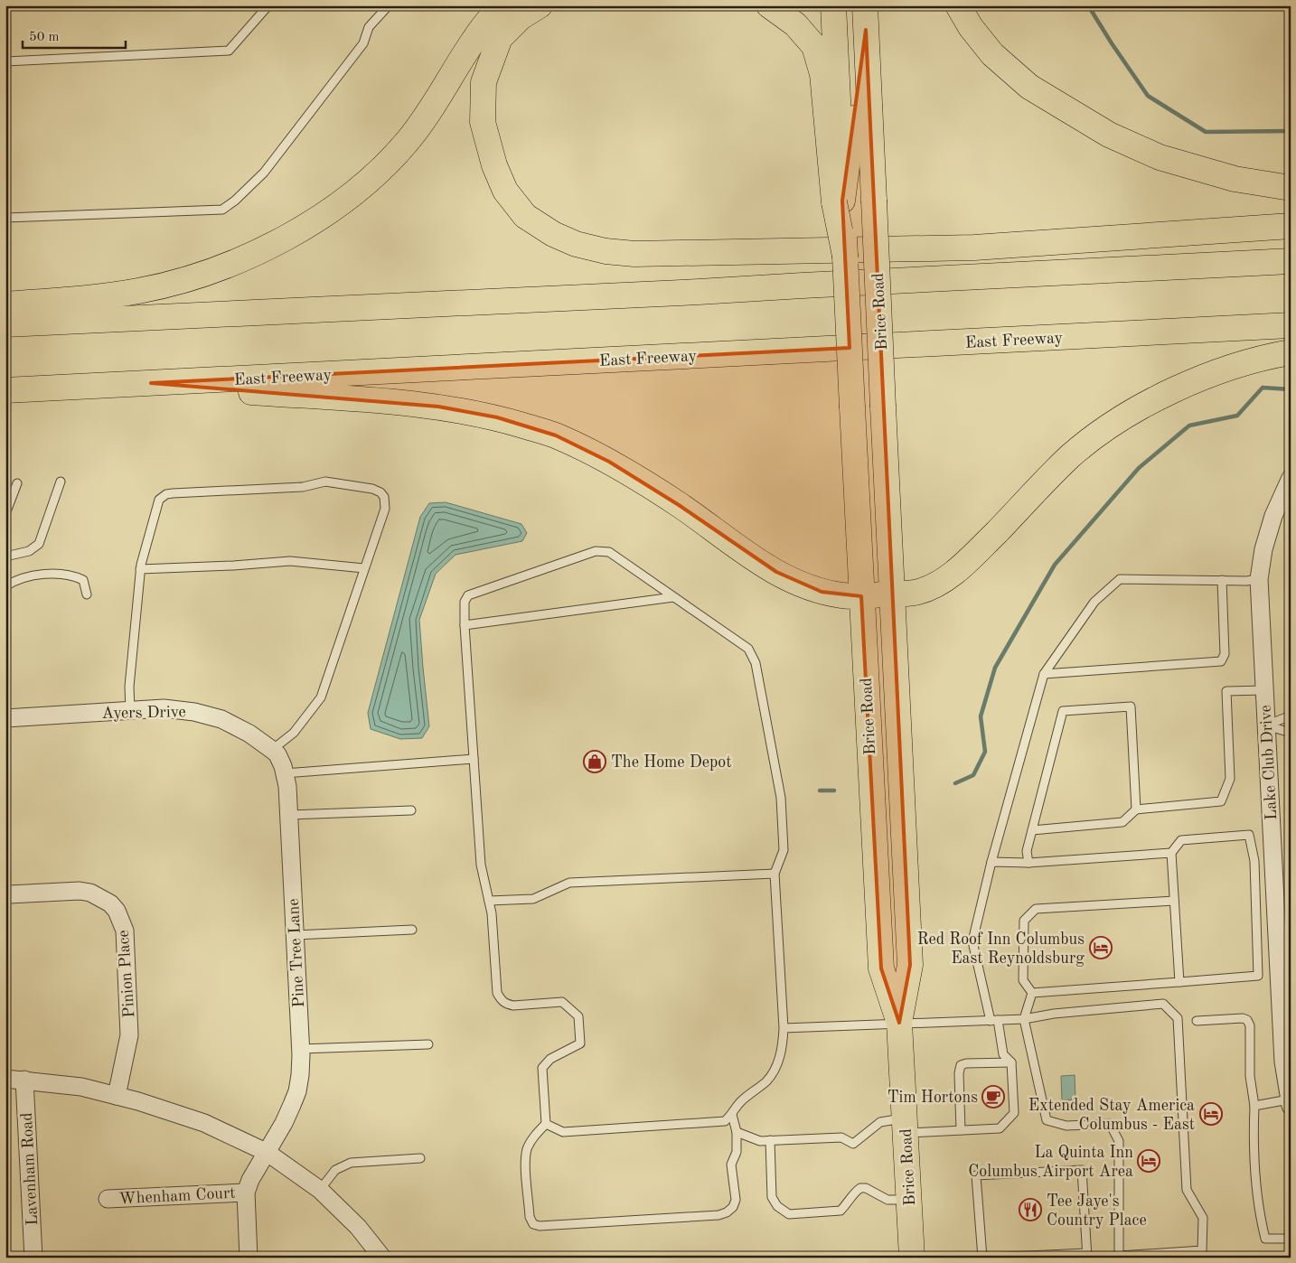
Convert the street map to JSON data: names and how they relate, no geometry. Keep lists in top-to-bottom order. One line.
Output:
{"streets":{"main road":["Brice Road","East Freeway"],"street":["Ayers Drive","Lake Club Drive","Pine Tree Lane","Pinion Place","Lavenham Road","Whenham Court"]},"crossings":[["Ayers Drive","Pine Tree Lane"],["Pine Tree Lane","Whenham Court"]],"places":{"shop":["The Home Depot"],"hotel":["Red Roof Inn Columbus East Reynoldsburg","Extended Stay America Columbus - East","La Quinta Inn Columbus Airport Area"],"cafe":["Tim Hortons"],"restaurant":["Tee Jaye's Country Place"]},"scale_bar":"50 m"}
